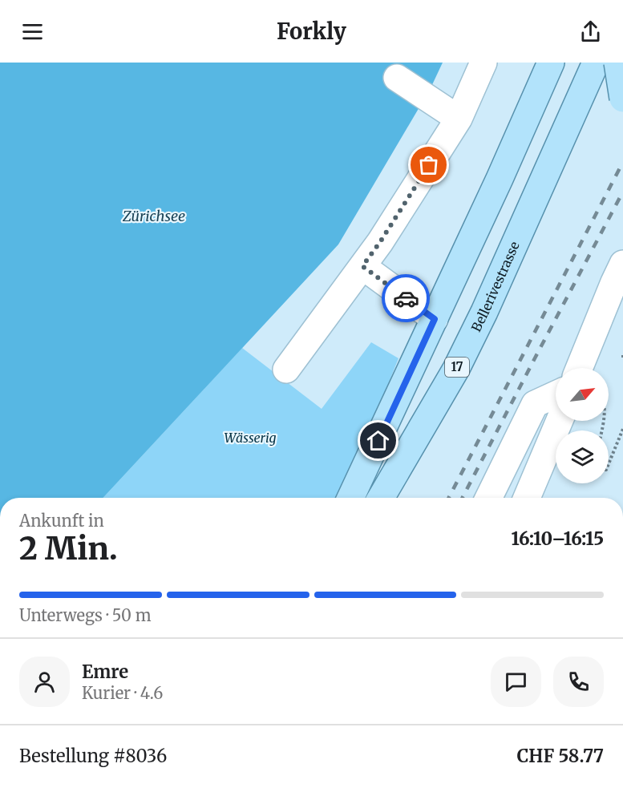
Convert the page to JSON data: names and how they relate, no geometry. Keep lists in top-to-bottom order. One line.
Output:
{"streets":{"main road":["Bellerivestrasse","17"]},"water":["Zürichsee"],"parks":["Wässerig"],"north":"top right","page":{"header":"Forkly","heading":["2 Min.","Ankunft in","16:10–16:15"],"panel":["Emre","Kurier · 4.6","Bestellung #8036","CHF 58.77"],"bar":"Unterwegs · 50 m"}}
